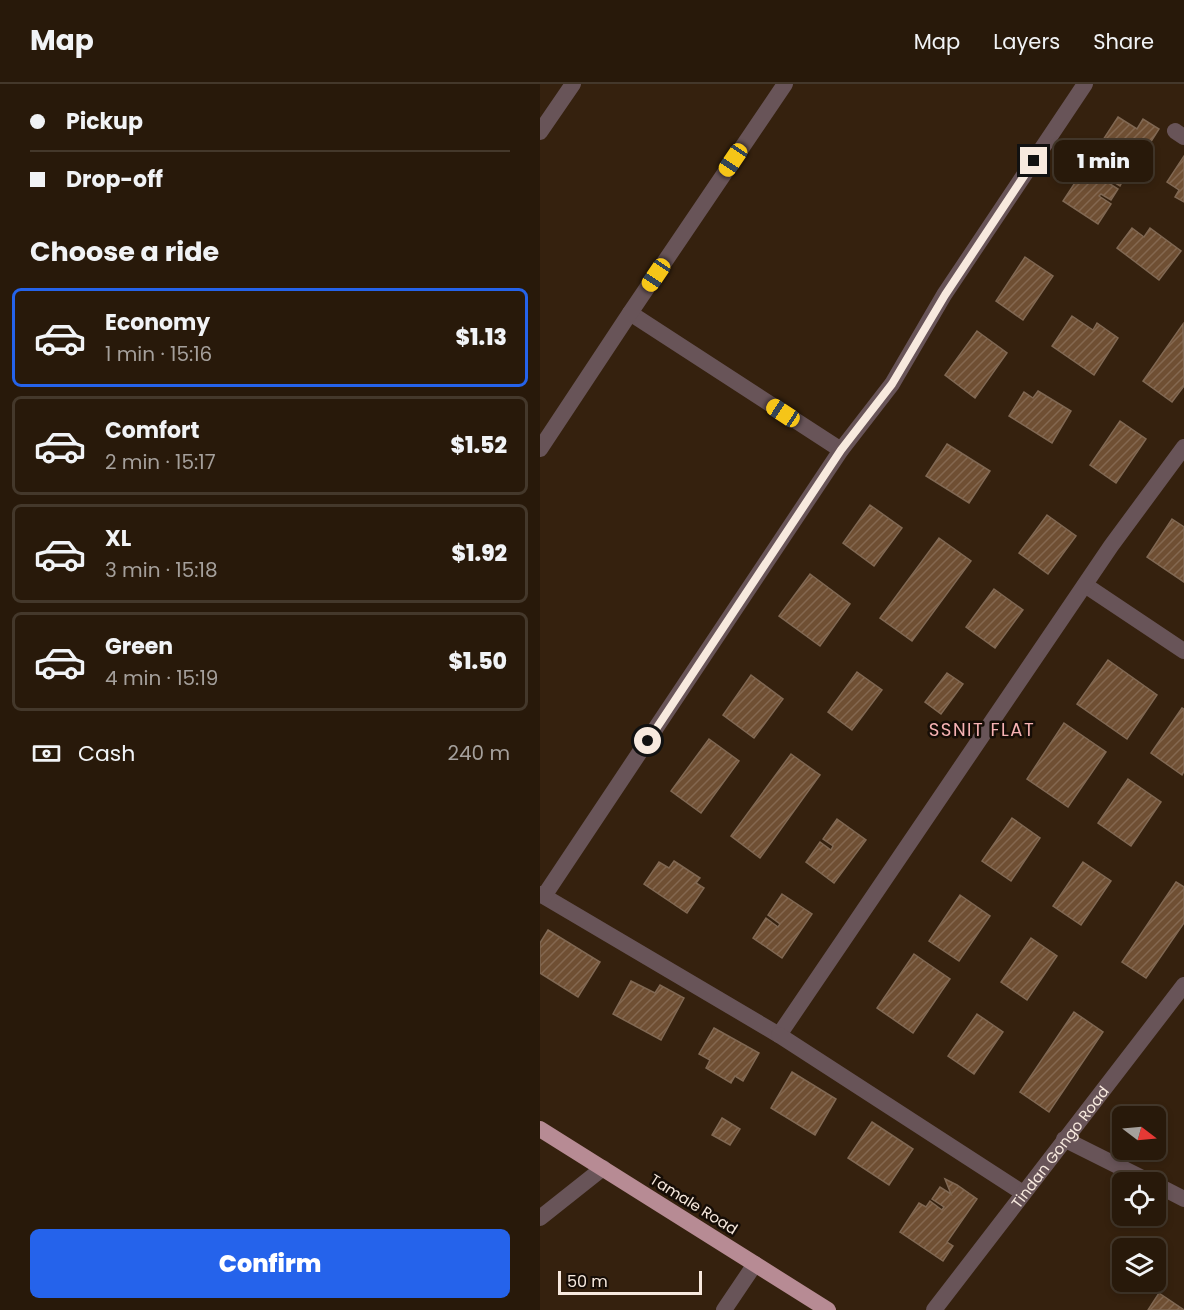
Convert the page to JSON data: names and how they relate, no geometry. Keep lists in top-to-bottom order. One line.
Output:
{"streets":{"highway":["Tamale Road"],"street":["Tindan Gongo Road"]},"districts":["SSNIT FLAT"],"scale_bar":"50 m","north":"right","page":{"header":"Map","nav":["Map","Layers","Share"],"banner":["Pickup","Drop-off"],"bubble":"1 min","heading":"Choose a ride","list":[{"name":"Economy","note":"1 min · 15:16","value":"$1.13"},{"name":"Comfort","note":"2 min · 15:17","value":"$1.52"},{"name":"XL","note":"3 min · 15:18","value":"$1.92"},{"name":"Green","note":"4 min · 15:19","value":"$1.50"}],"pay":["Cash","240 m"],"buttons":"Confirm","scale":"50 m"}}
